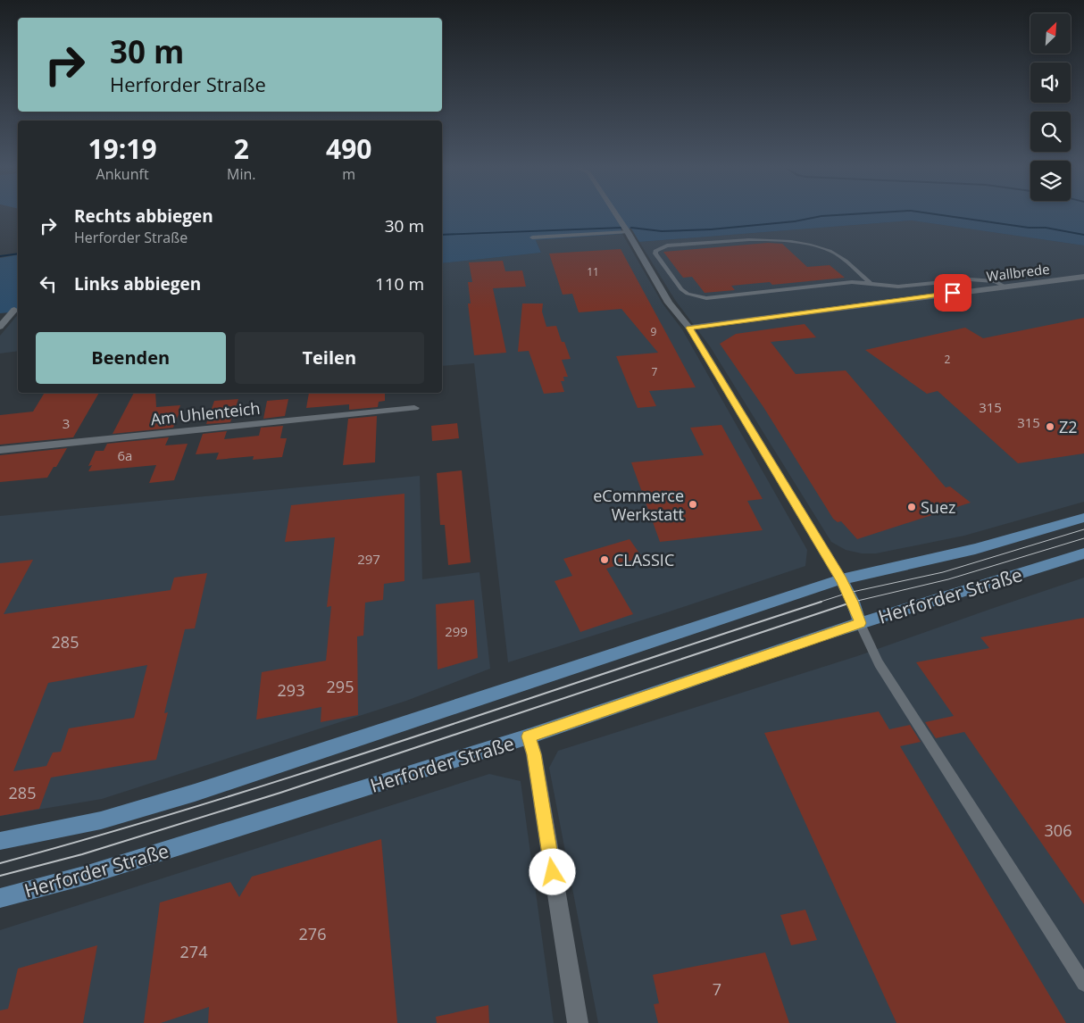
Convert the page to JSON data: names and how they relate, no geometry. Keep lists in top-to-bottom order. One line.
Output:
{"streets":{"main road":["Herforder Straße"],"street":["Wallbrede","Am Uhlenteich"]},"places":["Z2","eCommerce Werkstatt","Suez","CLASSIC"],"house_numbers":["11","9","2","7","315","315","3","6a","297","299","285","295","293","285","306","276","274","7"],"north":"top right","page":{"turn":["30 m","Herforder Straße"],"eta":["19:19","Ankunft","2","Min.","490","m"],"list":[{"name":"Rechts abbiegen","note":"Herforder Straße","value":"30 m"},{"name":"Links abbiegen","value":"110 m"}],"buttons":["Beenden","Teilen"]}}
